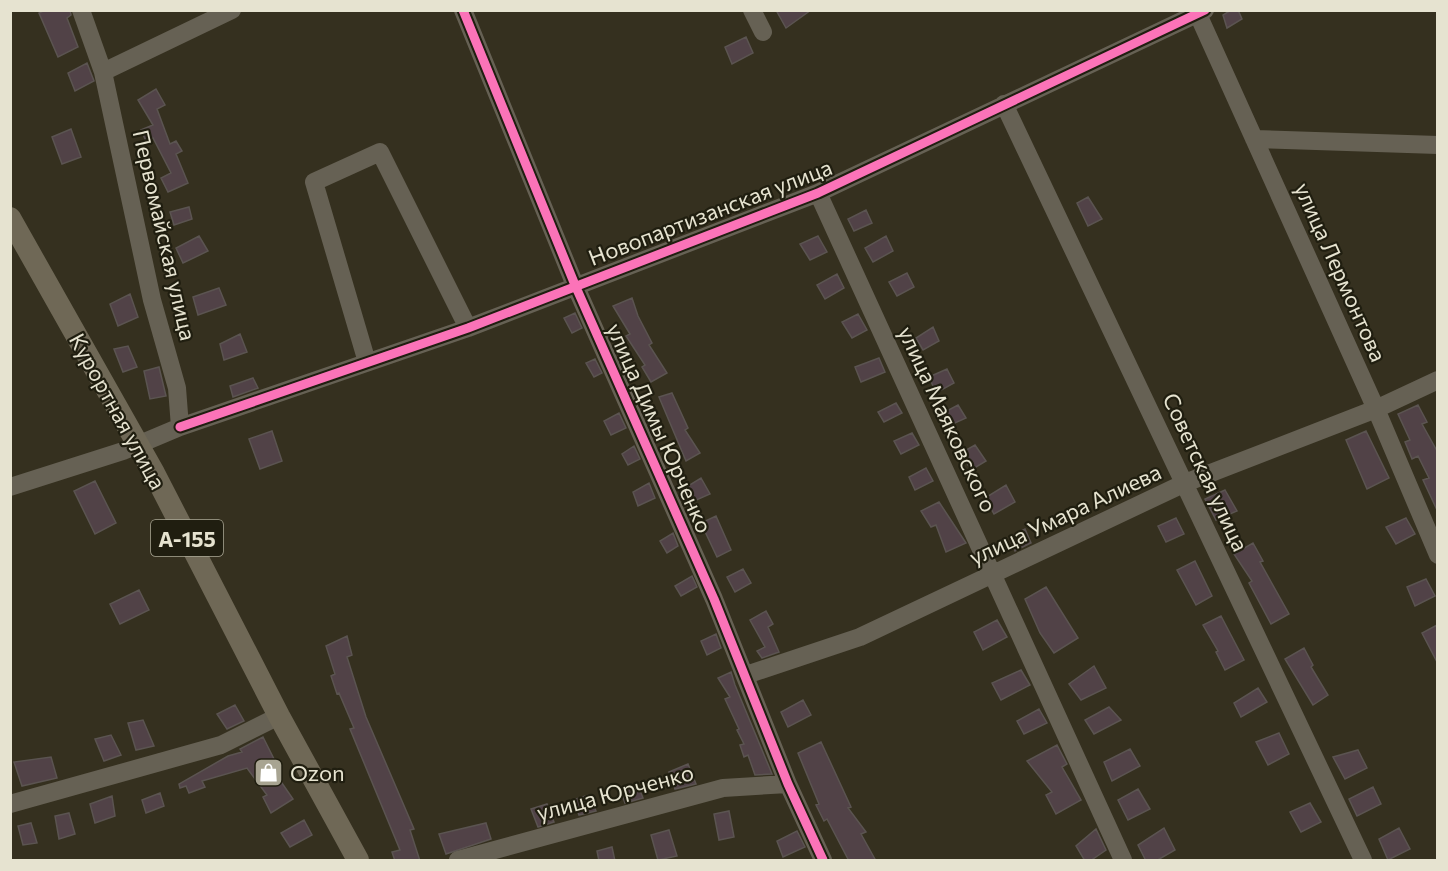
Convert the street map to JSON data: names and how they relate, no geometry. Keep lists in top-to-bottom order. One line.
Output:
{"streets":{"main road":["Курортная улица","А-155"],"street":["Новопартизанская улица","Первомайская улица","улица Лермонтова","улица Маяковского","улица Димы Юрченко","Советская улица","улица Умара Алиева","улица Юрченко"]},"crossings":[["Новопартизанская улица","Первомайская улица"],["Новопартизанская улица","улица Лермонтова"],["Новопартизанская улица","улица Маяковского"],["Новопартизанская улица","улица Димы Юрченко"],["Новопартизанская улица","Советская улица"],["улица Лермонтова","улица Умара Алиева"],["улица Маяковского","улица Умара Алиева"],["улица Димы Юрченко","улица Умара Алиева"],["улица Димы Юрченко","улица Юрченко"],["Советская улица","улица Умара Алиева"]],"places":{"shop":["Ozon"]}}
